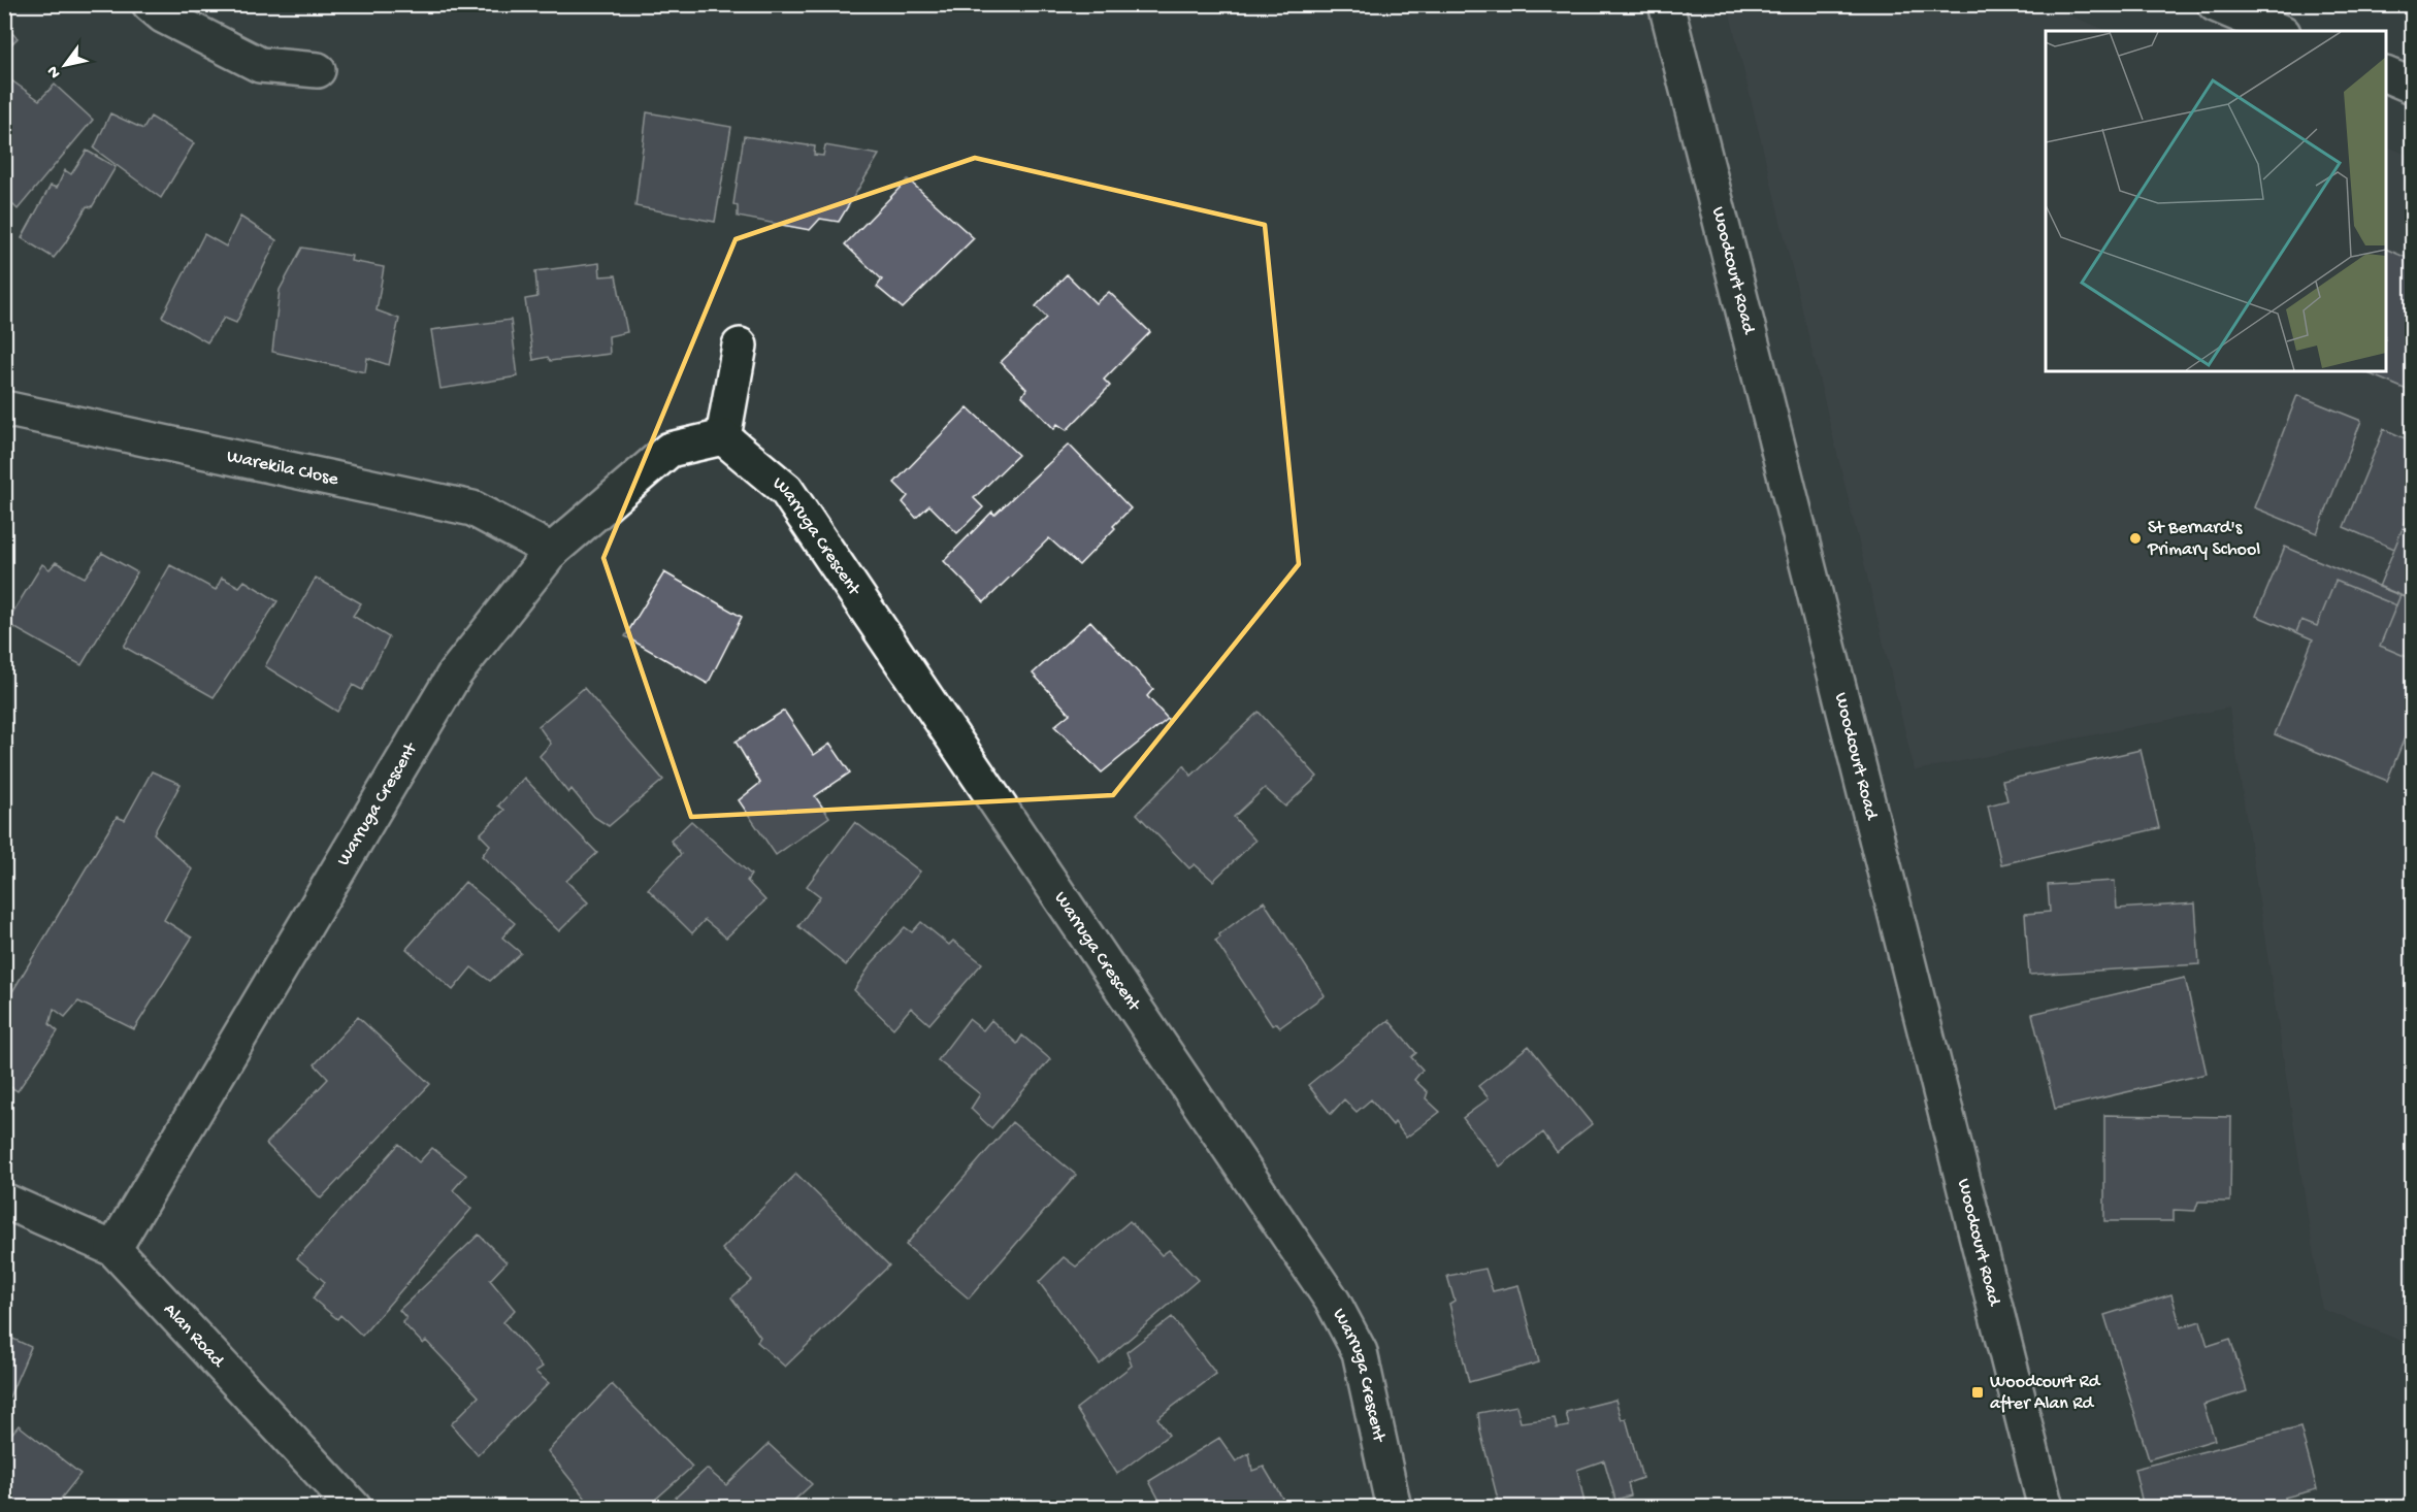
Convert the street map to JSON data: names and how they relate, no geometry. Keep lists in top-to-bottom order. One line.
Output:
{"streets":{"street":["Woodcourt Road","Warekila Close","Warruga Crescent","Alan Road"]},"crossings":[["Warekila Close","Warruga Crescent"],["Warruga Crescent","Alan Road"]],"places":{"other":["St Bernard's Primary School"],"transit":["Woodcourt Rd after Alan Rd"]},"north":"bottom left"}
